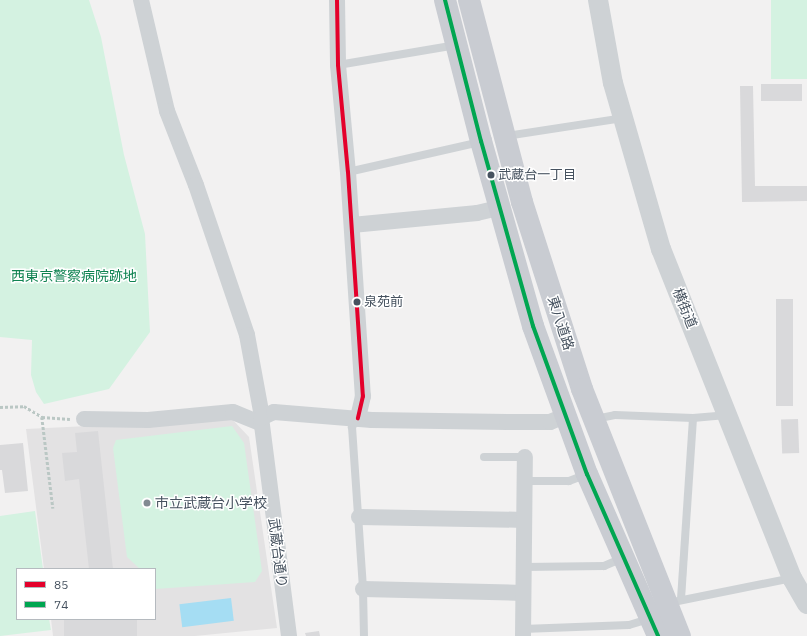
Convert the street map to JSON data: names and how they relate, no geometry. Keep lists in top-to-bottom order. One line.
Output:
{"streets":{"main road":["東八道路"],"street":["横街道","武蔵台通り"]},"parks":["西東京警察病院跡地"],"places":["武蔵台一丁目","泉苑前","市立武蔵台小学校"],"lines":["transit line 85","transit line 74"],"legend":["85","74"]}
